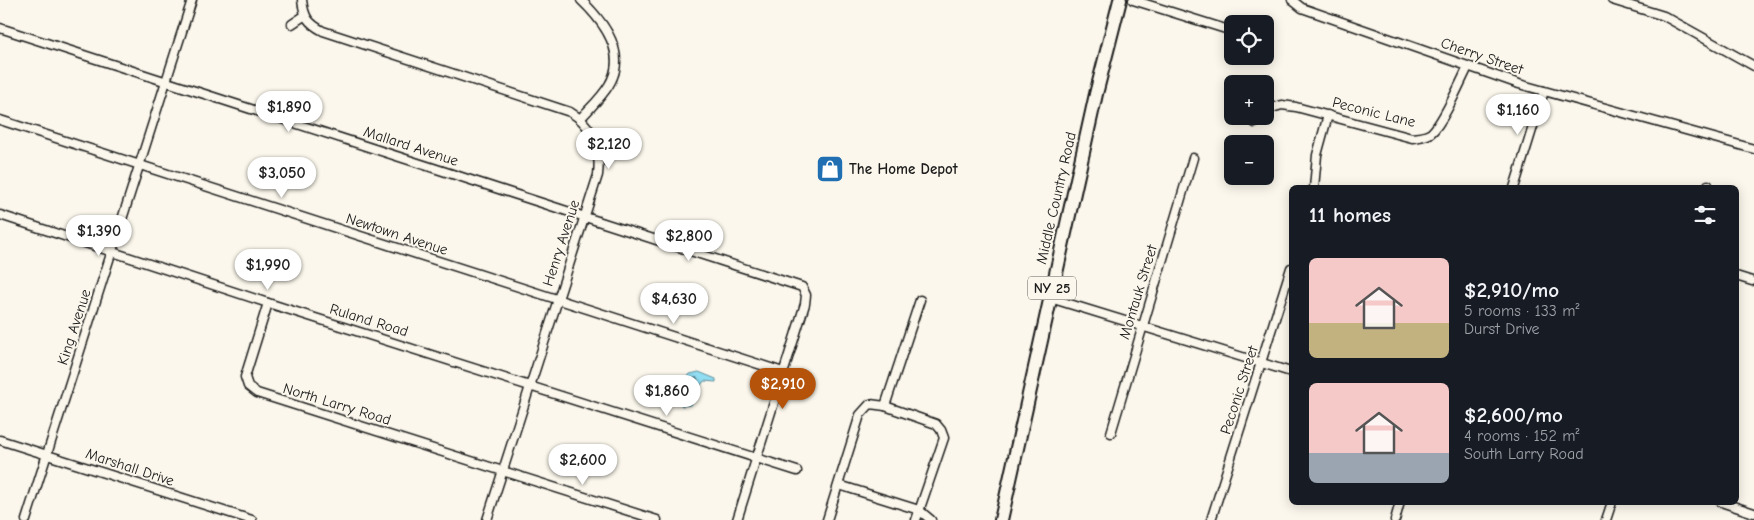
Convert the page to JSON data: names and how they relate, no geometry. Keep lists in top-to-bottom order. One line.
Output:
{"streets":{"main road":["Middle Country Road","NY 25"],"street":["Cherry Street","Peconic Lane","Mallard Avenue","Newtown Avenue","Henry Avenue","Montauk Street","Ruland Road","King Avenue","Peconic Street","North Larry Road","Marshall Drive"]},"crossings":[["Cherry Street","Peconic Lane"],["Mallard Avenue","Newtown Avenue"],["Mallard Avenue","Henry Avenue"],["Mallard Avenue","King Avenue"],["Newtown Avenue","Henry Avenue"],["Newtown Avenue","King Avenue"],["Henry Avenue","Ruland Road"],["Henry Avenue","North Larry Road"],["Ruland Road","King Avenue"],["Ruland Road","North Larry Road"],["King Avenue","Marshall Drive"]],"places":{"shop":["The Home Depot"]},"page":{"map_buttons":["+","−"],"price":["$1,890","$1,160","$2,120","$3,050","$1,390","$2,800","$1,990","$4,630","$2,910","$1,860","$2,600"],"heading":"11 homes","list":[{"name":"$2,910/mo","note":"5 rooms · 133 m² · Durst Drive"},{"name":"$2,600/mo","note":"4 rooms · 152 m² · South Larry Road"}]}}
